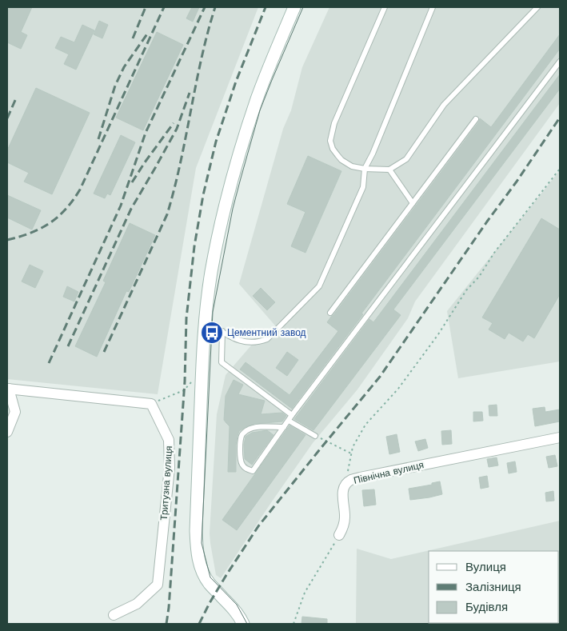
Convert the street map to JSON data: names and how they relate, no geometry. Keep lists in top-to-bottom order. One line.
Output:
{"streets":{"street":["Північна вулиця","Тритузна вулиця"]},"places":{"bus stop":["Цементний завод"]},"legend":["Вулиця","Залізниця","Будівля"]}
